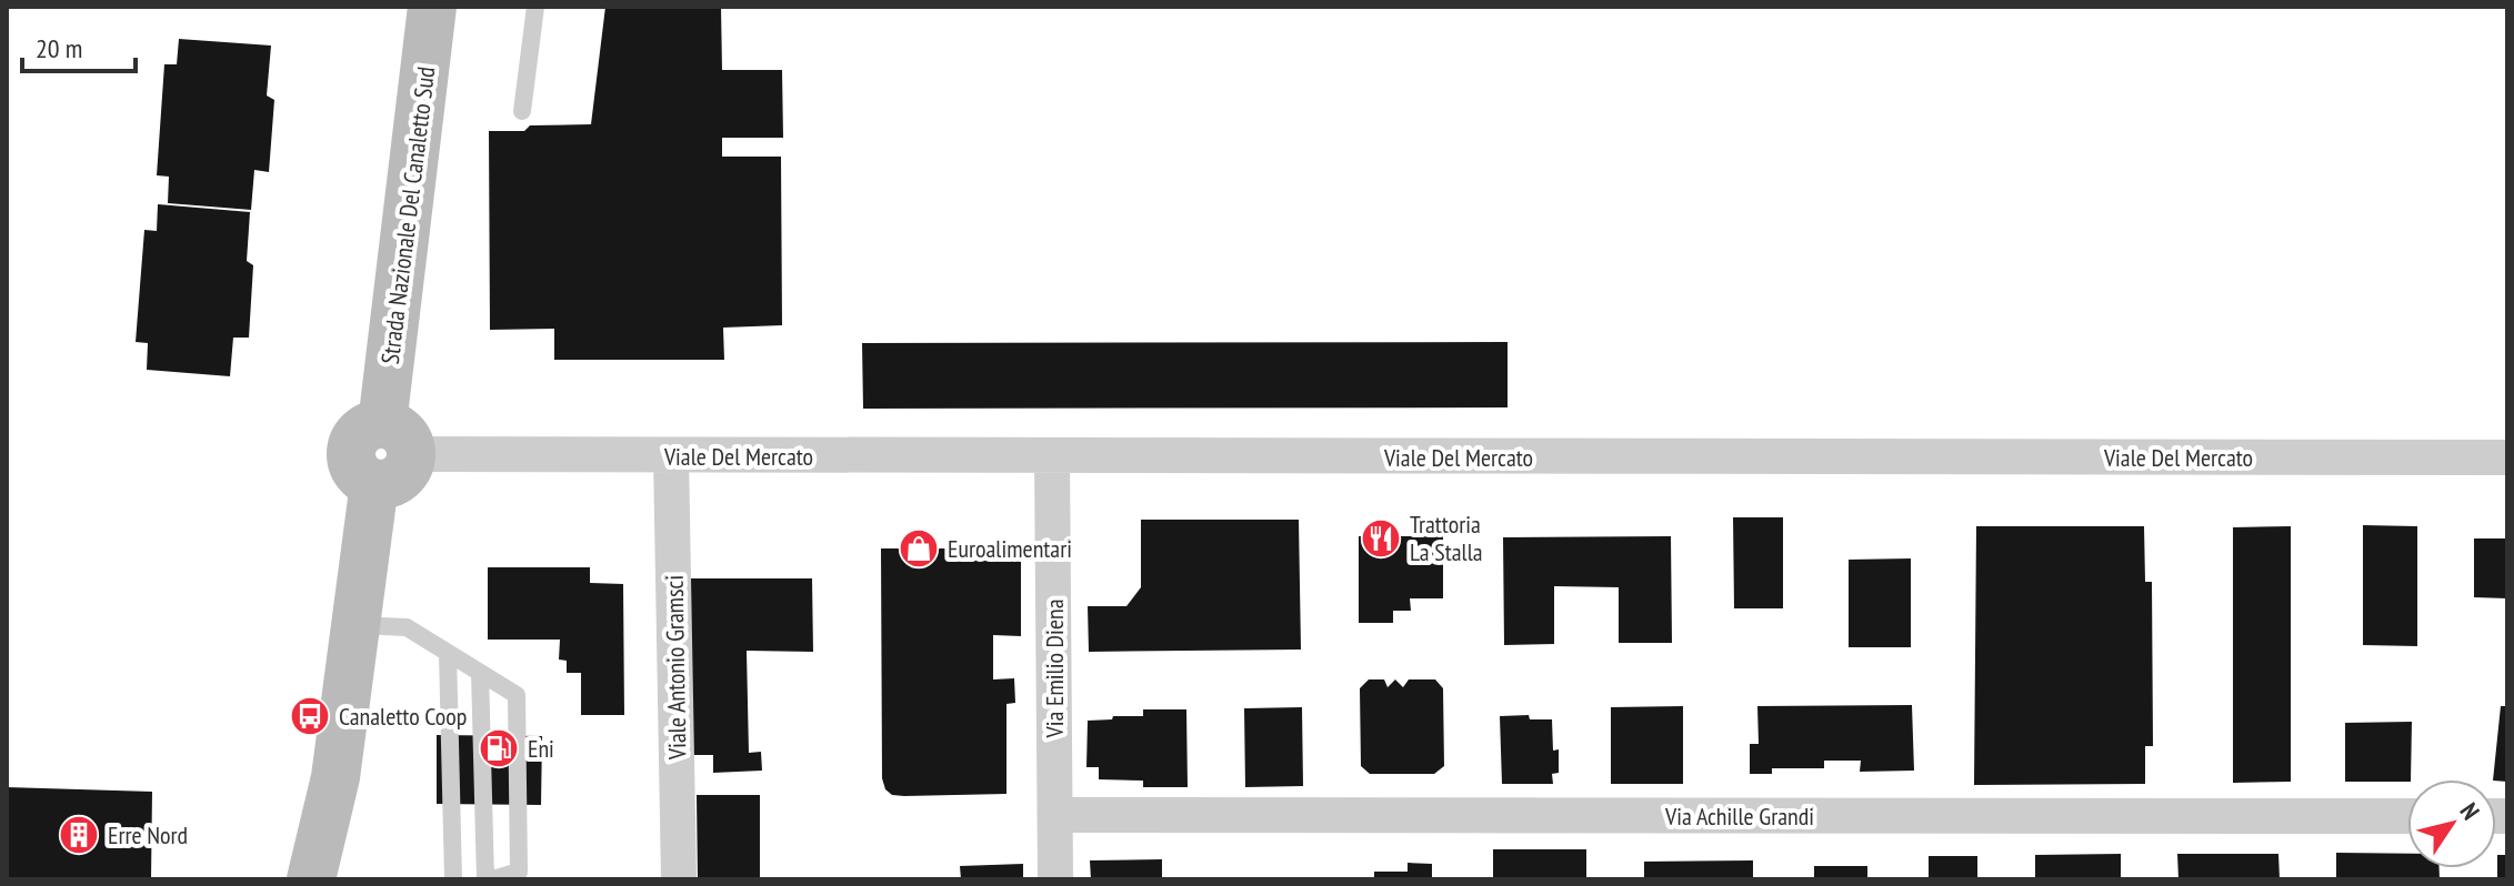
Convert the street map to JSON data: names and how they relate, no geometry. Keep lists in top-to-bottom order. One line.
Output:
{"streets":{"main road":["Strada Nazionale Del Canaletto Sud"],"street":["Viale Del Mercato","Viale Antonio Gramsci","Via Emilio Diena","Via Achille Grandi"]},"crossings":[["Strada Nazionale Del Canaletto Sud","Viale Del Mercato"],["Viale Del Mercato","Viale Antonio Gramsci"],["Viale Del Mercato","Via Emilio Diena"],["Via Emilio Diena","Via Achille Grandi"]],"places":{"restaurant":["Trattoria La Stalla"],"shop":["Euroalimentari"],"bus stop":["Canaletto Coop"],"fuel station":["Eni"],"building":["Erre Nord"]},"scale_bar":"20 m","north":"top right"}
